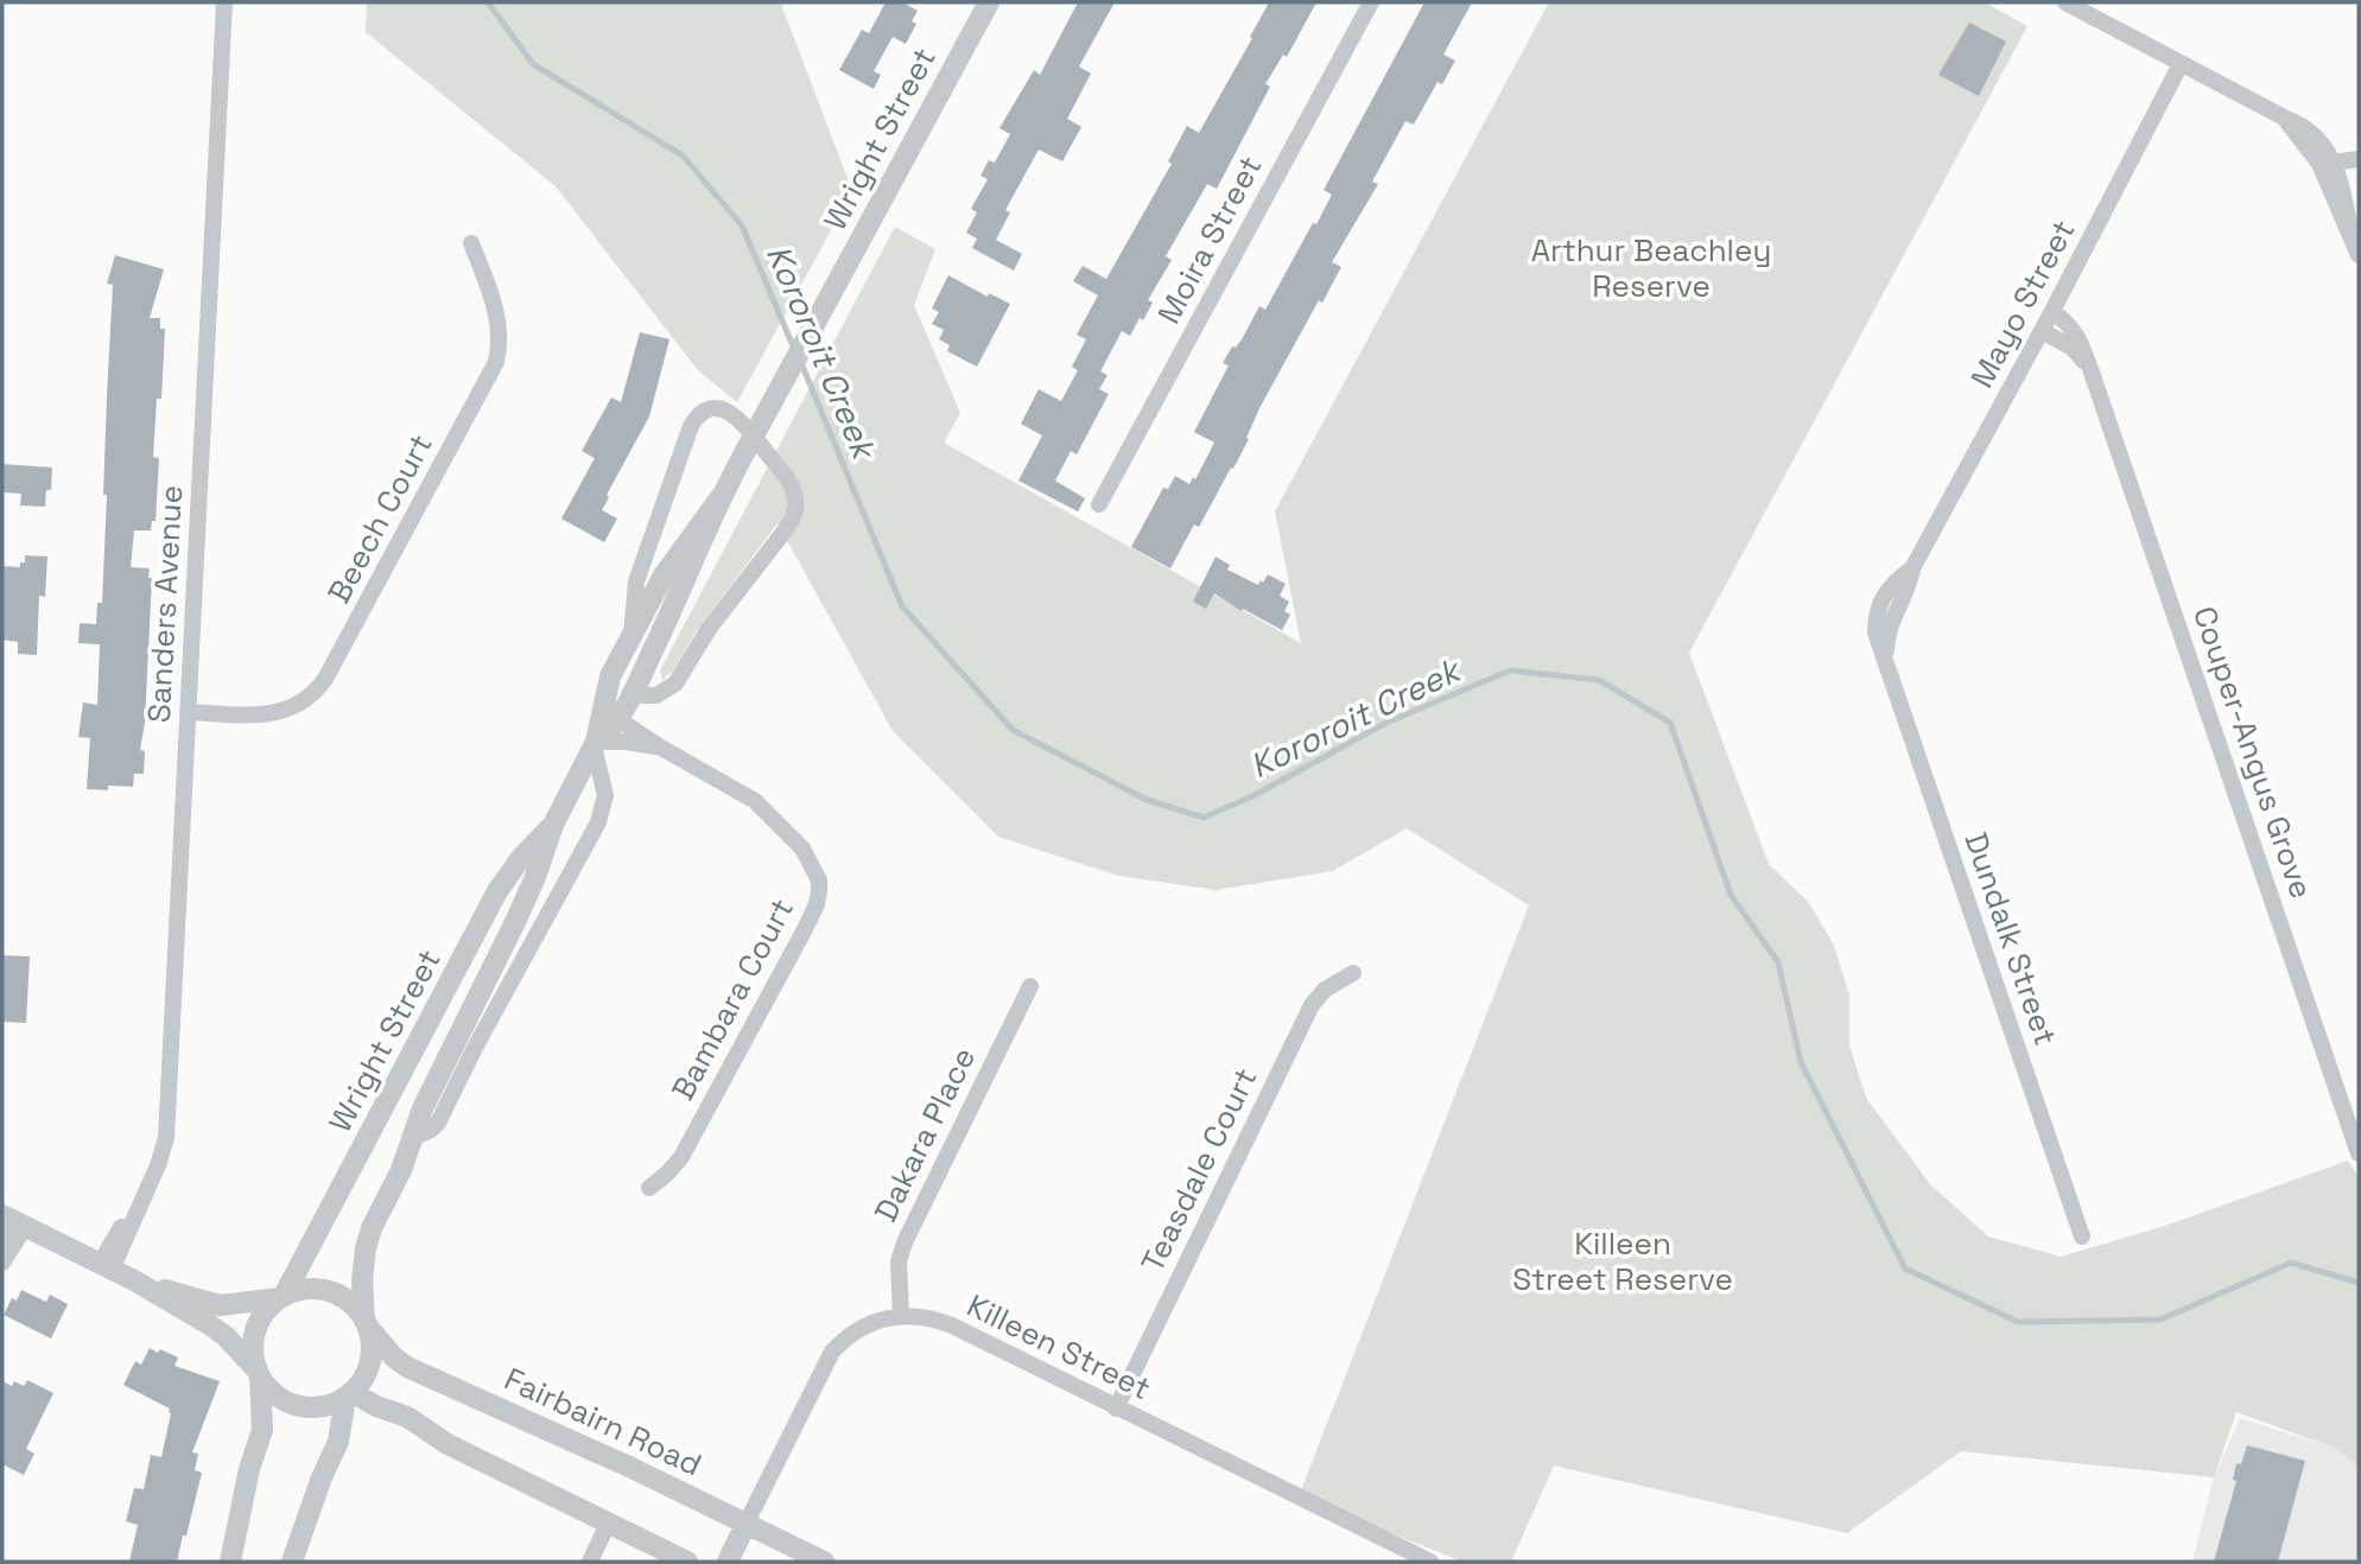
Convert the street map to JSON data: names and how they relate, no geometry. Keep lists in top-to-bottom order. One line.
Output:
{"streets":{"street":["Wright Street","Moira Street","Mayo Street","Beech Court","Sanders Avenue","Couper-Angus Grove","Dundalk Street","Bambara Court","Dakara Place","Teasdale Court","Killeen Street","Fairbairn Road"]},"crossings":[["Wright Street","Bambara Court"],["Wright Street","Fairbairn Road"],["Mayo Street","Couper-Angus Grove"],["Mayo Street","Dundalk Street"],["Beech Court","Sanders Avenue"],["Dakara Place","Killeen Street"],["Teasdale Court","Killeen Street"],["Killeen Street","Fairbairn Road"]],"water":["Kororoit Creek"],"parks":["Arthur Beachley Reserve","Killeen Street Reserve"]}
